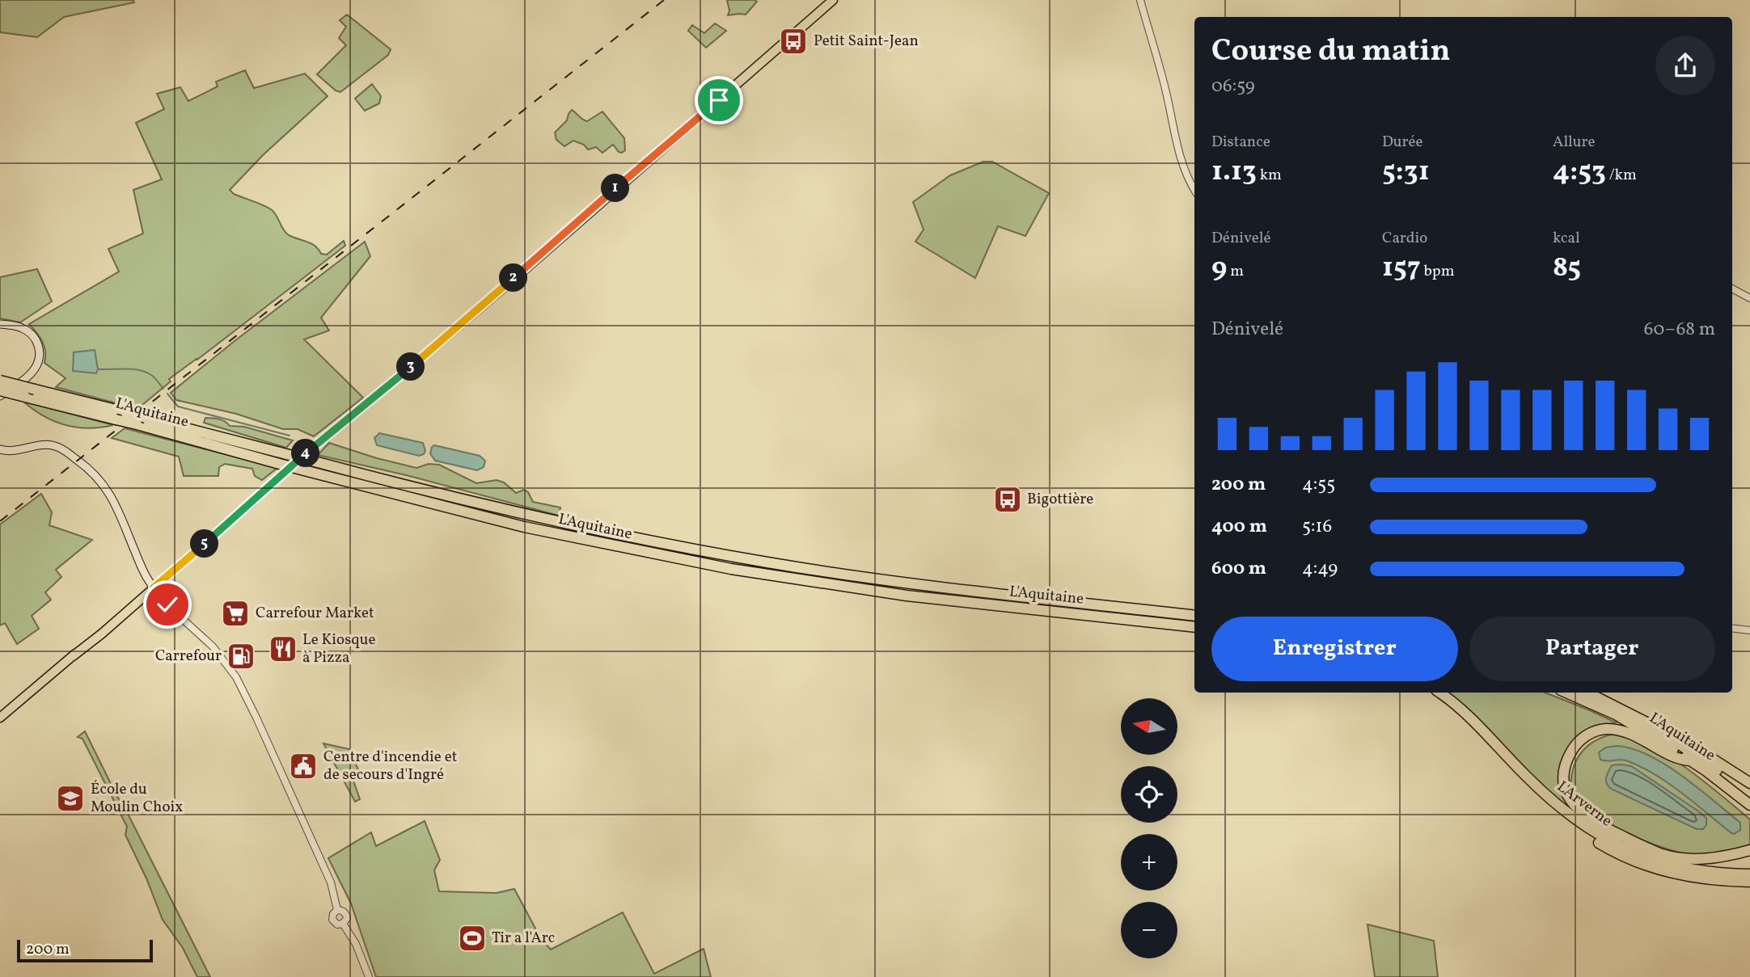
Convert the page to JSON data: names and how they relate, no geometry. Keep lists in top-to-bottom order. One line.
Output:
{"streets":{"highway":["L'Aquitaine","L'Arverne"]},"places":{"bus stop":["Petit Saint-Jean","Bigottière"],"supermarket":["Carrefour Market"],"restaurant":["Le Kiosque à Pizza"],"fuel station":["Carrefour"],"public building":["Centre d'incendie et de secours d'Ingré"],"school or university":["École du Moulin Choix"],"sports":["Tir a l'Arc"]},"scale_bar":"200 m","north":"left","page":{"heading":["Course du matin","06:59"],"stats":[["Distance","1.13 km"],["Durée","5:31"],["Allure","4:53 /km"],["Dénivelé","9 m"],["Cardio","157 bpm"],["kcal","85"]],"pins":["1","2","3","4","5"],"chart":["Dénivelé","60–68 m"],"list":[{"name":"200 m","note":"4:55"},{"name":"400 m","note":"5:16"},{"name":"600 m","note":"4:49"}],"buttons":["Enregistrer","Partager"],"map_buttons":["+","−"],"scale":"200 m"}}
